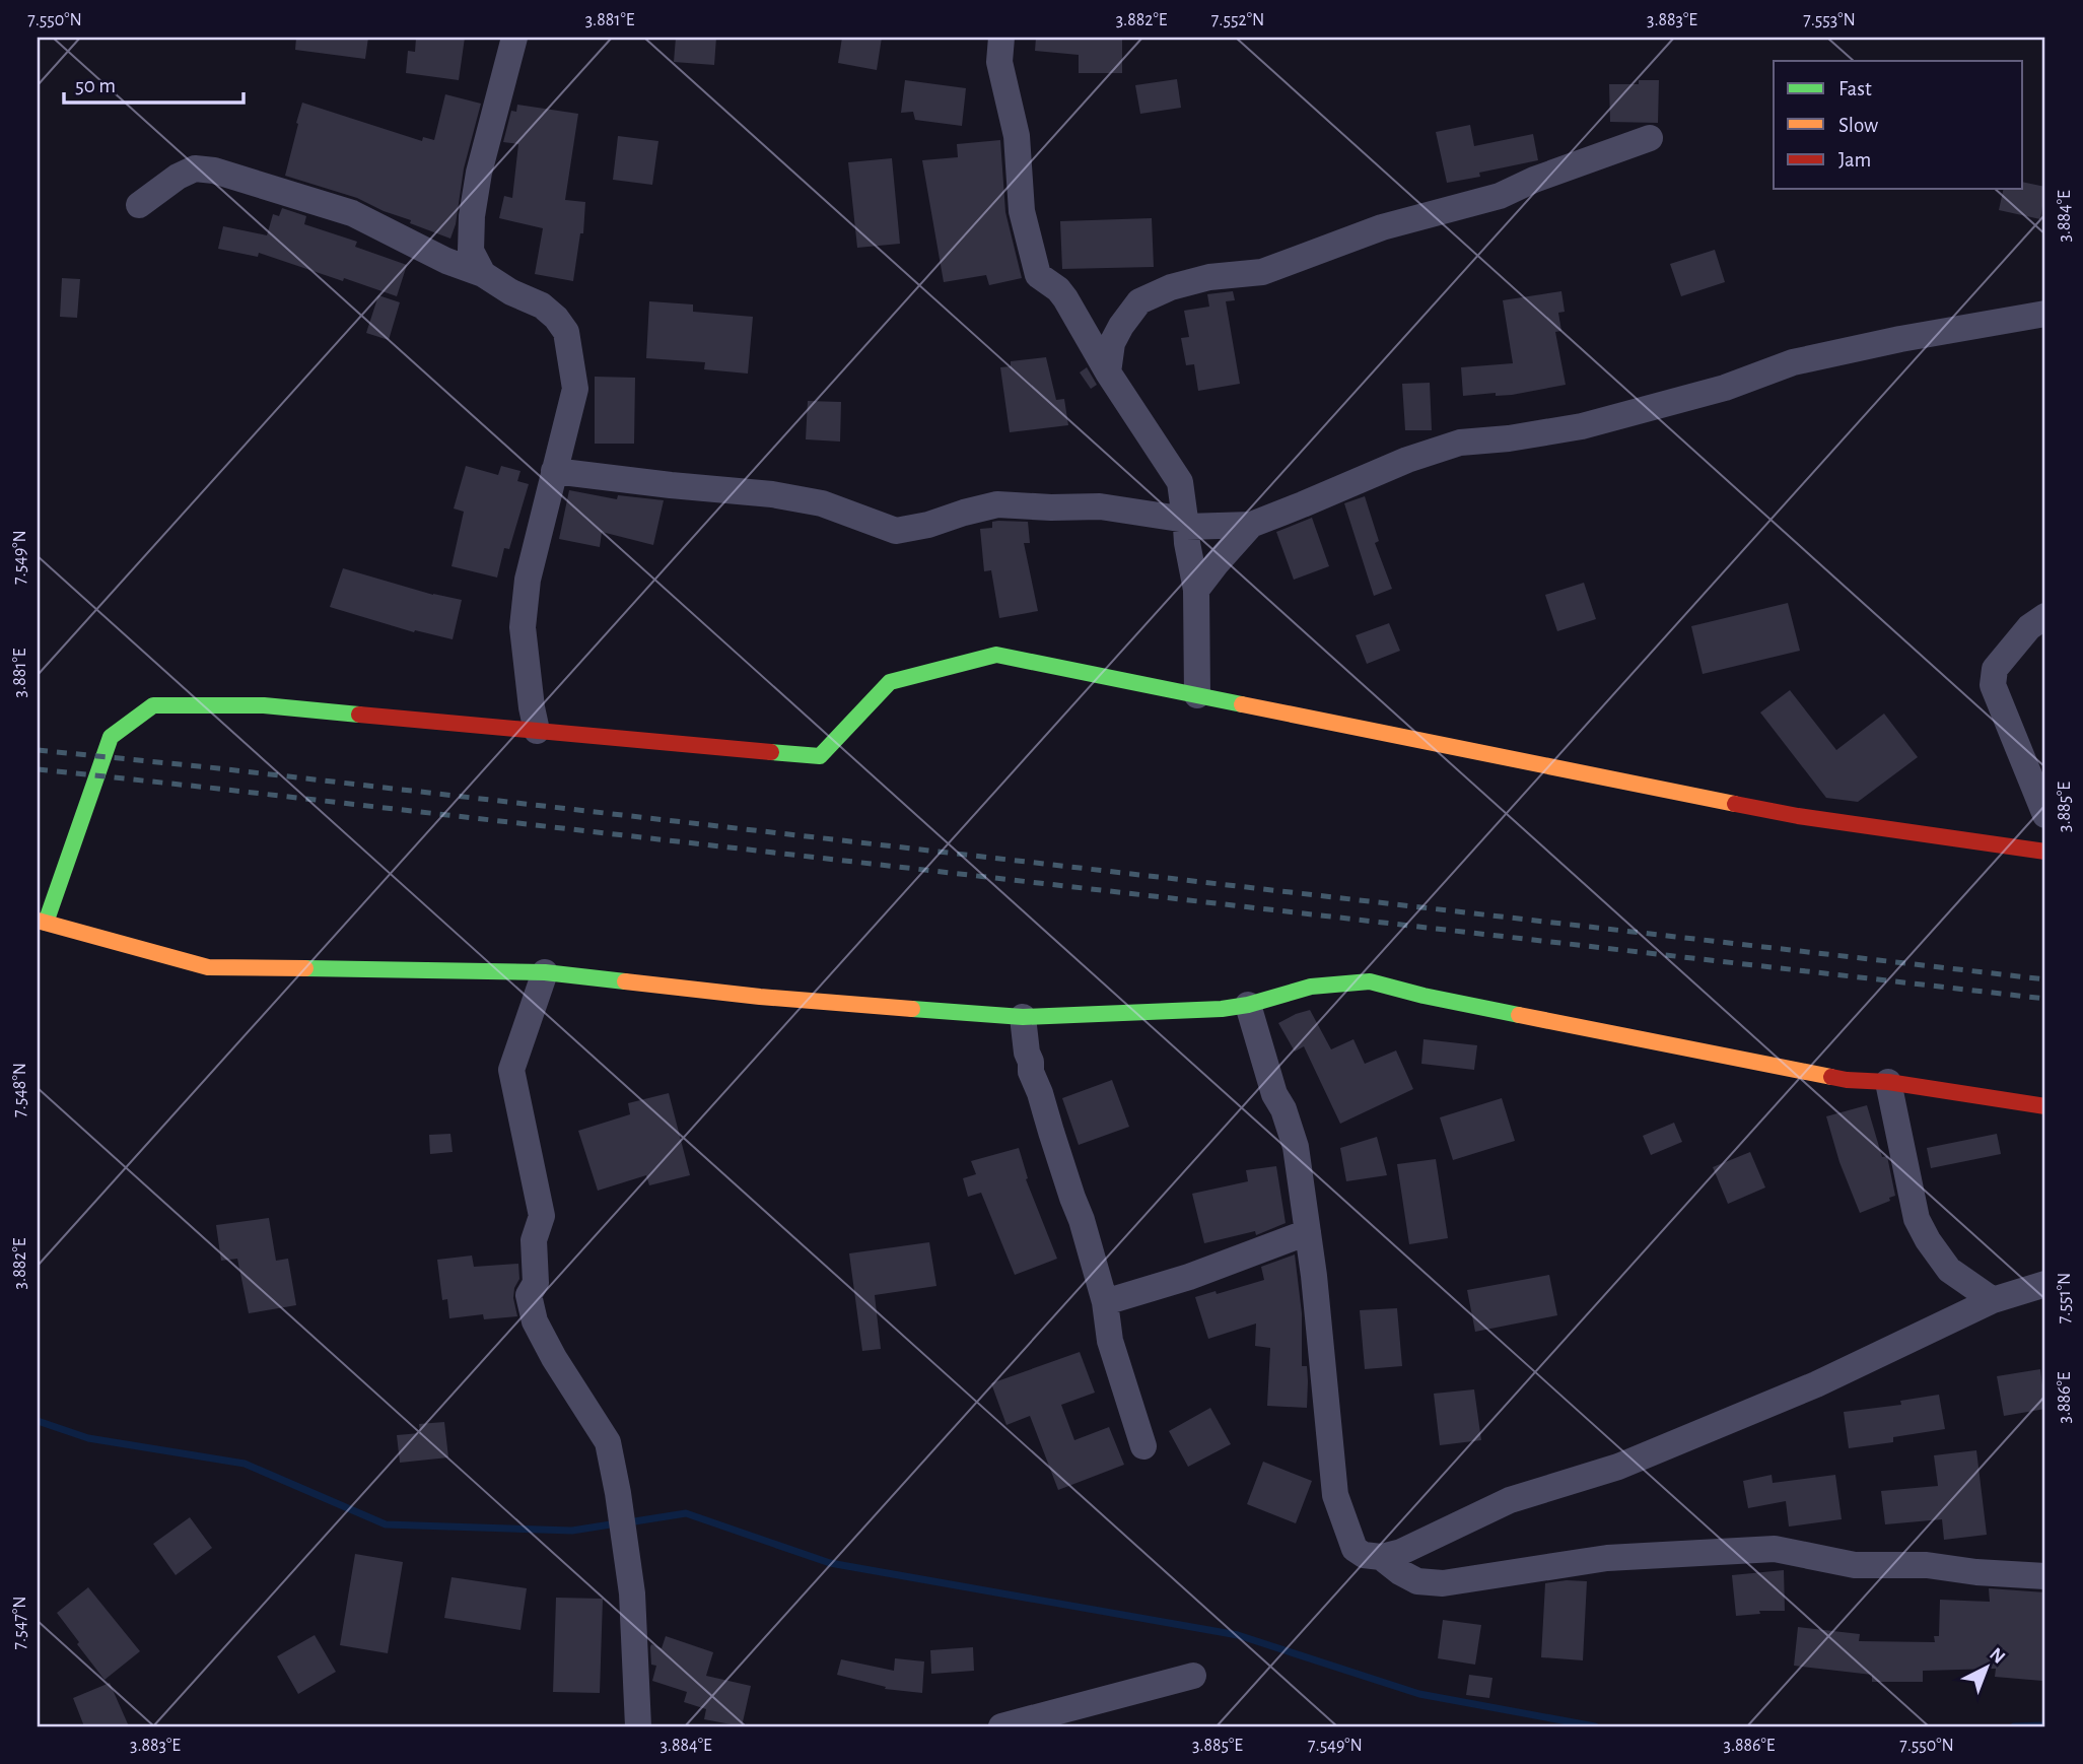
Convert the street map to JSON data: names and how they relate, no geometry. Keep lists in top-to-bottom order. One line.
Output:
{"legend":["Fast","Slow","Jam"],"scale_bar":"50 m","north":"top right","coordinates":["7.550°N","3.881°E","3.882°E","7.552°N","3.883°E","7.553°N","3.884°E","7.549°N","3.885°E","7.548°N","7.551°N","3.886°E","7.547°N"]}
